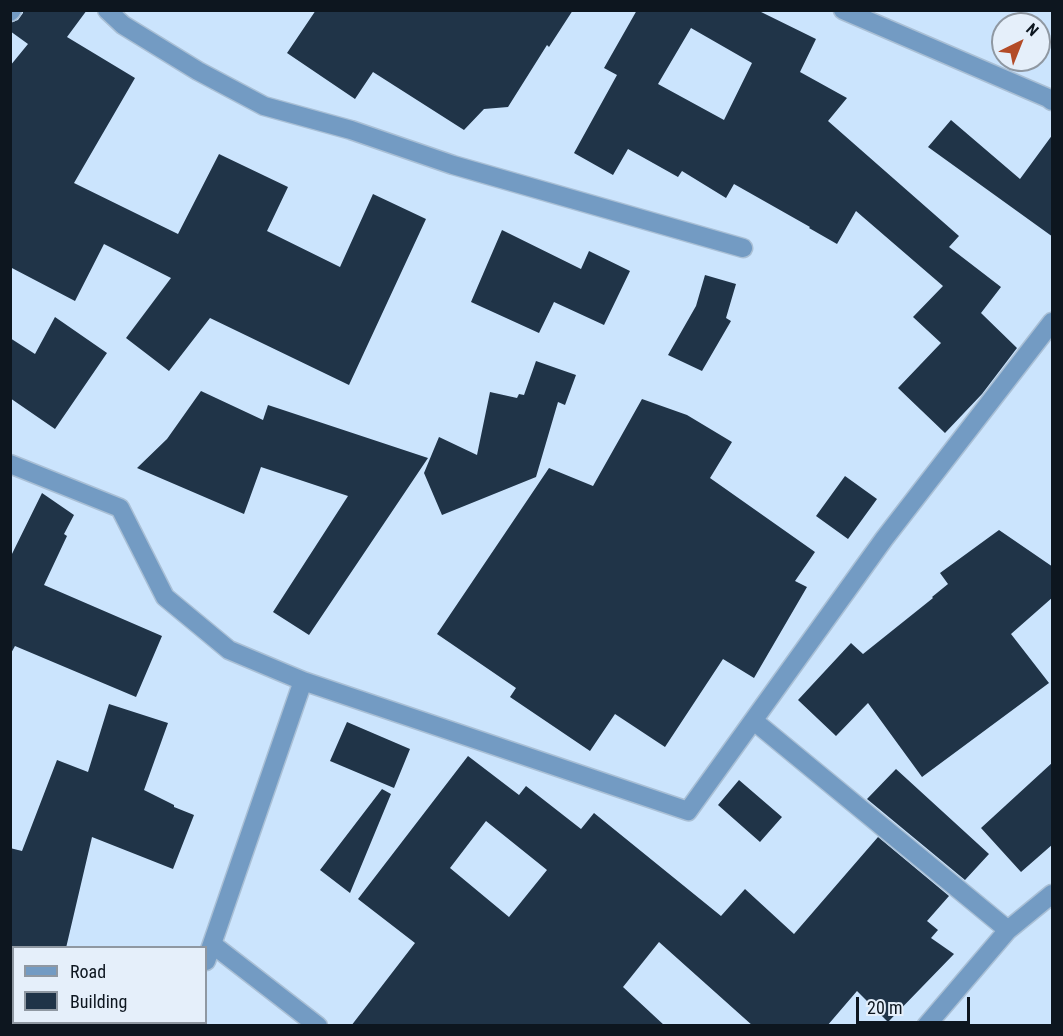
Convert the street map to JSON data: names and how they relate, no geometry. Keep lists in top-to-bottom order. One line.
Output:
{"legend":["Road","Building"],"scale_bar":"20 m","north":"top right"}
